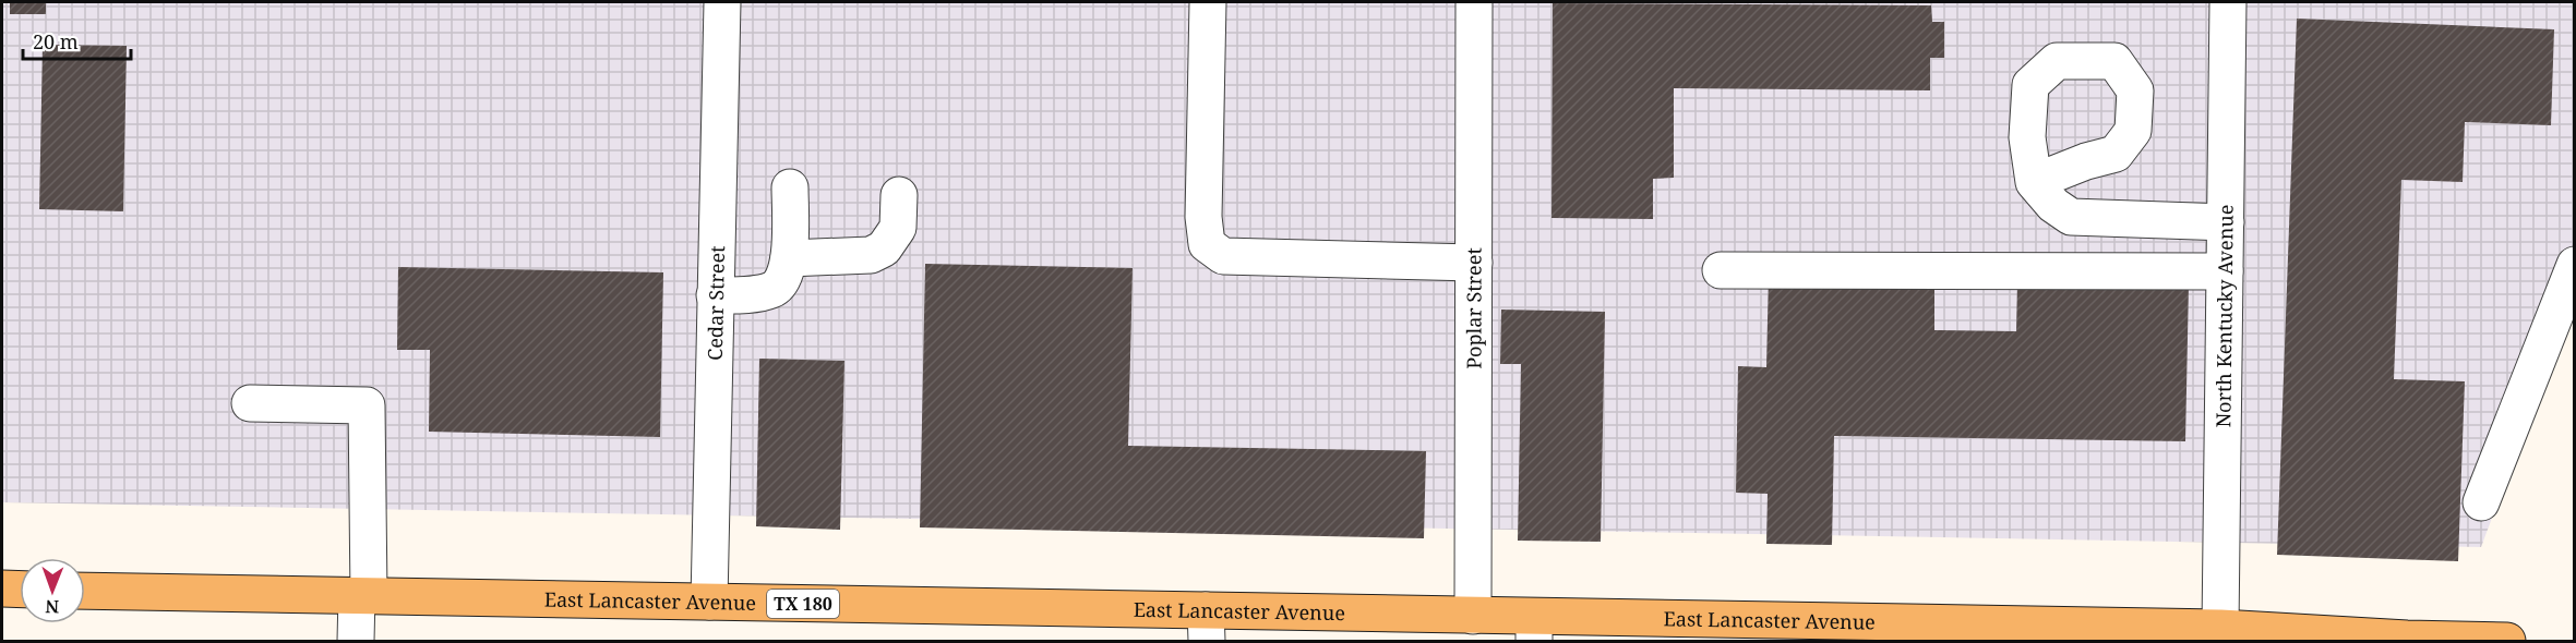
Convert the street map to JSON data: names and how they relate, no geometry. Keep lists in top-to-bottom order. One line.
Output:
{"streets":{"main road":["East Lancaster Avenue","TX 180"],"street":["Cedar Street","Poplar Street","North Kentucky Avenue"]},"crossings":[["Cedar Street","East Lancaster Avenue"],["Poplar Street","East Lancaster Avenue"],["North Kentucky Avenue","East Lancaster Avenue"]],"scale_bar":"20 m","north":"bottom"}
